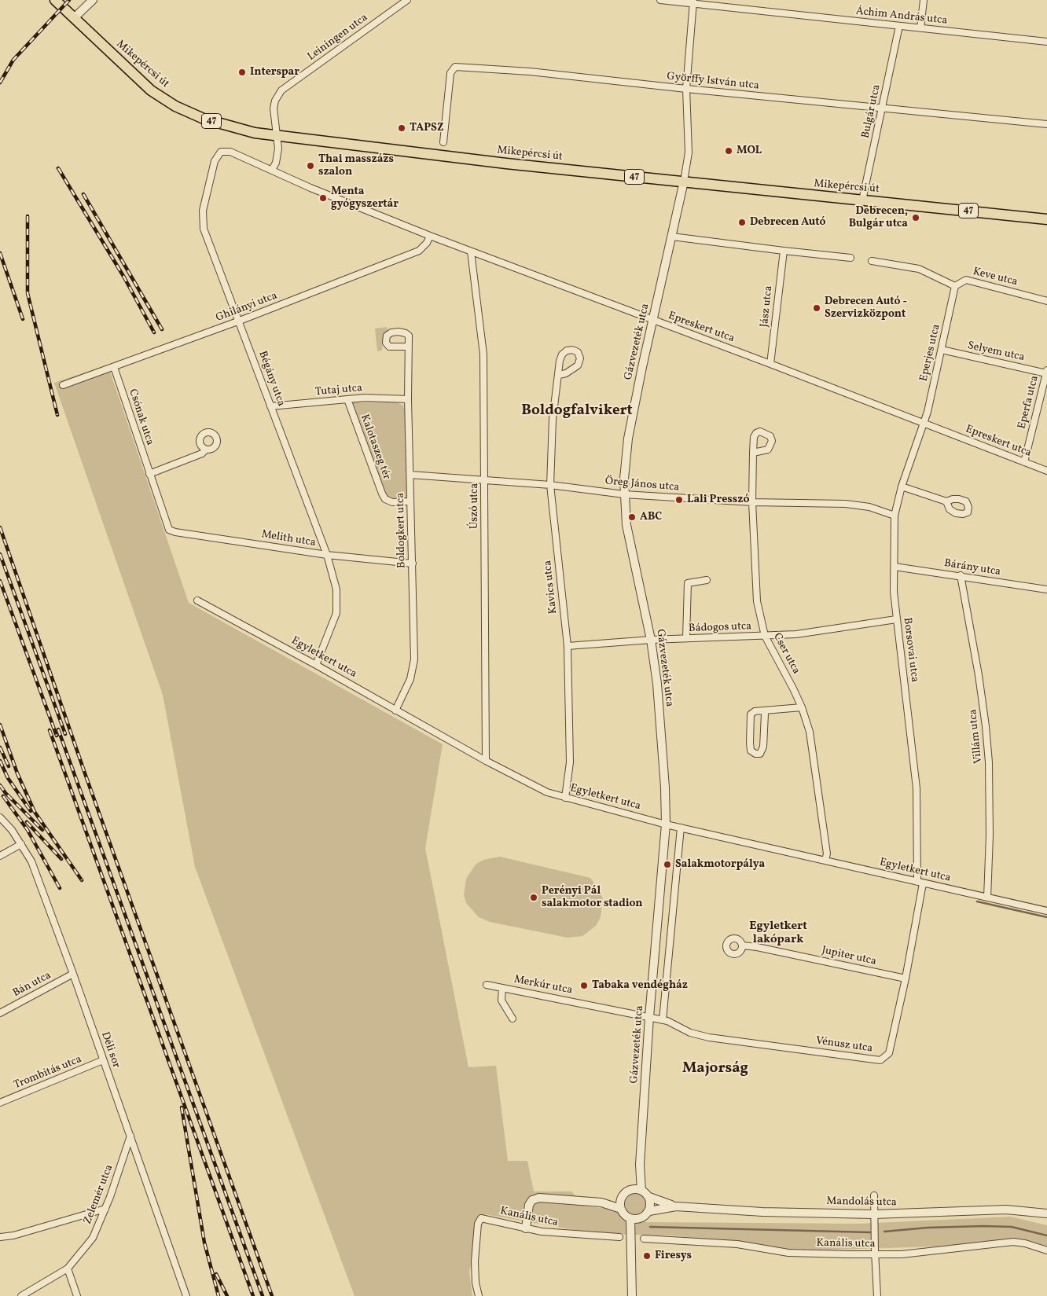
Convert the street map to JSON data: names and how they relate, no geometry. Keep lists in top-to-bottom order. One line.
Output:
{"streets":{"main road":["Mikepércsi út","47"],"street":["Áchim András utca","Leiningen utca","Györffy István utca","Bulgár utca","Keve utca","Jász utca","Ghilányi utca","Epreskert utca","Gázvezeték utca","Selyem utca","Eperjes utca","Bégány utca","Tutaj utca","Eperfa utca","Csónak utca","Kalotaszeg tér","Öreg János utca","Úszó utca","Boldogkert utca","Melith utca","Bárány utca","Kavics utca","Bádogos utca","Borsovai utca","Cser utca","Egyletkert utca","Villám utca","Jupiter utca","Bán utca","Merkúr utca","Vénusz utca","Déli sor","Trombitás utca","Zelemér utca","Mandolás utca","Kanális utca"]},"crossings":[["Áchim András utca","Bulgár utca"],["Leiningen utca","Mikepércsi út"],["Mikepércsi út","Bulgár utca"],["Mikepércsi út","Gázvezeték utca"],["Györffy István utca","Bulgár utca"],["Keve utca","Eperjes utca"],["Jász utca","Epreskert utca"],["Ghilányi utca","Epreskert utca"],["Ghilányi utca","Bégány utca"],["Ghilányi utca","Csónak utca"],["Epreskert utca","Gázvezeték utca"],["Epreskert utca","Eperjes utca"],["Epreskert utca","Bégány utca"],["Epreskert utca","Eperfa utca"],["Epreskert utca","Úszó utca"],["Epreskert utca","Borsovai utca"],["Gázvezeték utca","Öreg János utca"],["Gázvezeték utca","Bádogos utca"],["Gázvezeték utca","Egyletkert utca"],["Gázvezeték utca","Merkúr utca"],["Gázvezeték utca","Vénusz utca"],["Gázvezeték utca","Mandolás utca"],["Selyem utca","Eperjes utca"],["Selyem utca","Eperfa utca"],["Eperjes utca","Borsovai utca"],["Bégány utca","Tutaj utca"],["Bégány utca","Melith utca"],["Bégány utca","Egyletkert utca"],["Tutaj utca","Kalotaszeg tér"],["Tutaj utca","Boldogkert utca"],["Csónak utca","Melith utca"],["Kalotaszeg tér","Boldogkert utca"],["Öreg János utca","Úszó utca"],["Öreg János utca","Boldogkert utca"],["Öreg János utca","Kavics utca"],["Öreg János utca","Borsovai utca"],["Öreg János utca","Cser utca"],["Úszó utca","Egyletkert utca"],["Boldogkert utca","Melith utca"],["Boldogkert utca","Egyletkert utca"],["Bárány utca","Borsovai utca"],["Bárány utca","Villám utca"],["Kavics utca","Bádogos utca"],["Kavics utca","Egyletkert utca"],["Bádogos utca","Borsovai utca"],["Bádogos utca","Cser utca"],["Borsovai utca","Egyletkert utca"],["Borsovai utca","Vénusz utca"],["Cser utca","Egyletkert utca"],["Egyletkert utca","Villám utca"],["Egyletkert utca","Vénusz utca"],["Jupiter utca","Vénusz utca"],["Bán utca","Déli sor"],["Merkúr utca","Vénusz utca"],["Déli sor","Trombitás utca"],["Déli sor","Zelemér utca"]],"districts":["Boldogfalvikert","Egyletkert lakópark","Majorság"],"places":["Interspar","TAPSZ","MOL","Thai masszázs szalon","Menta gyógyszertár","Debrecen, Bulgár utca","Debrecen Autó","Debrecen Autó - Szervizközpont","Lali Presszó","ABC","Salakmotorpálya","Perényi Pál salakmotor stadion","Tabaka vendégház","Firesys"]}
